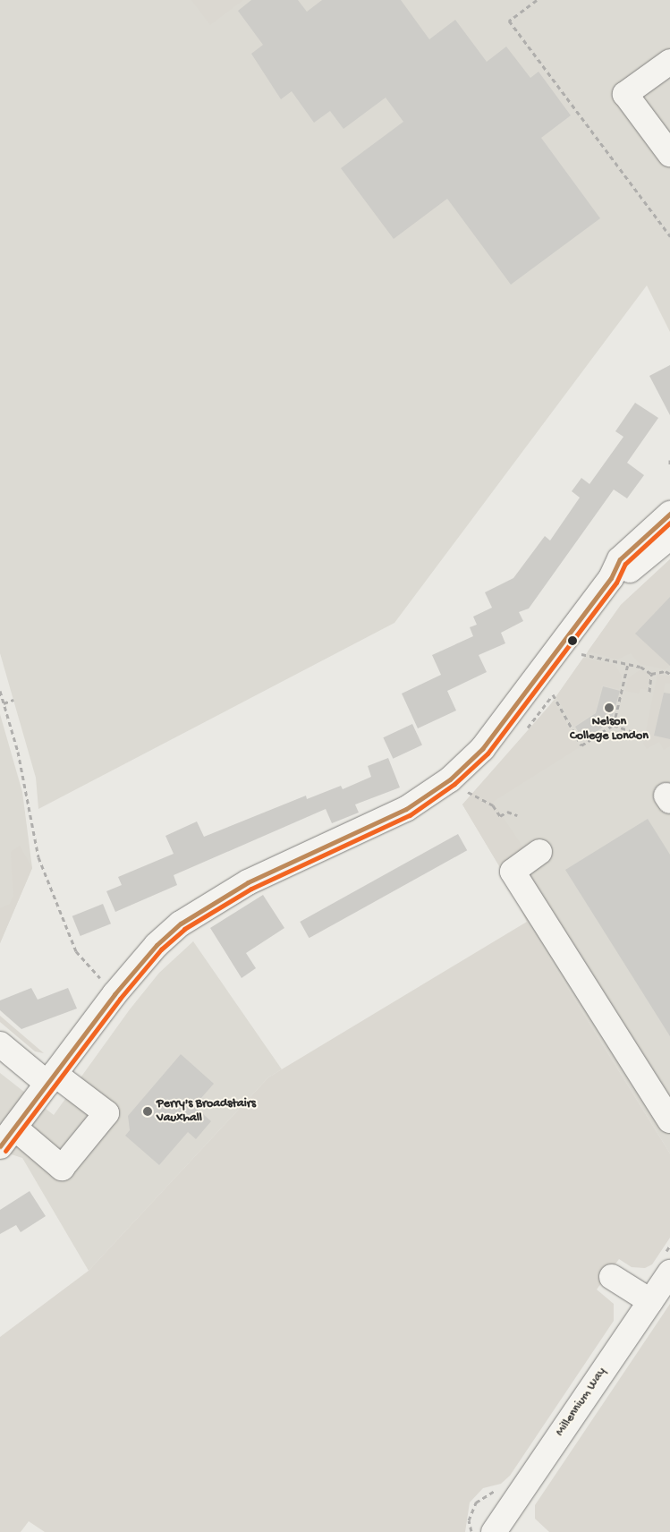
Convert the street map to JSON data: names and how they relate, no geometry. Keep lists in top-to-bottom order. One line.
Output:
{"streets":{"main road":["Millennium Way"]},"places":["Nelson College London","Perry's Broadstairs Vauxhall"]}
